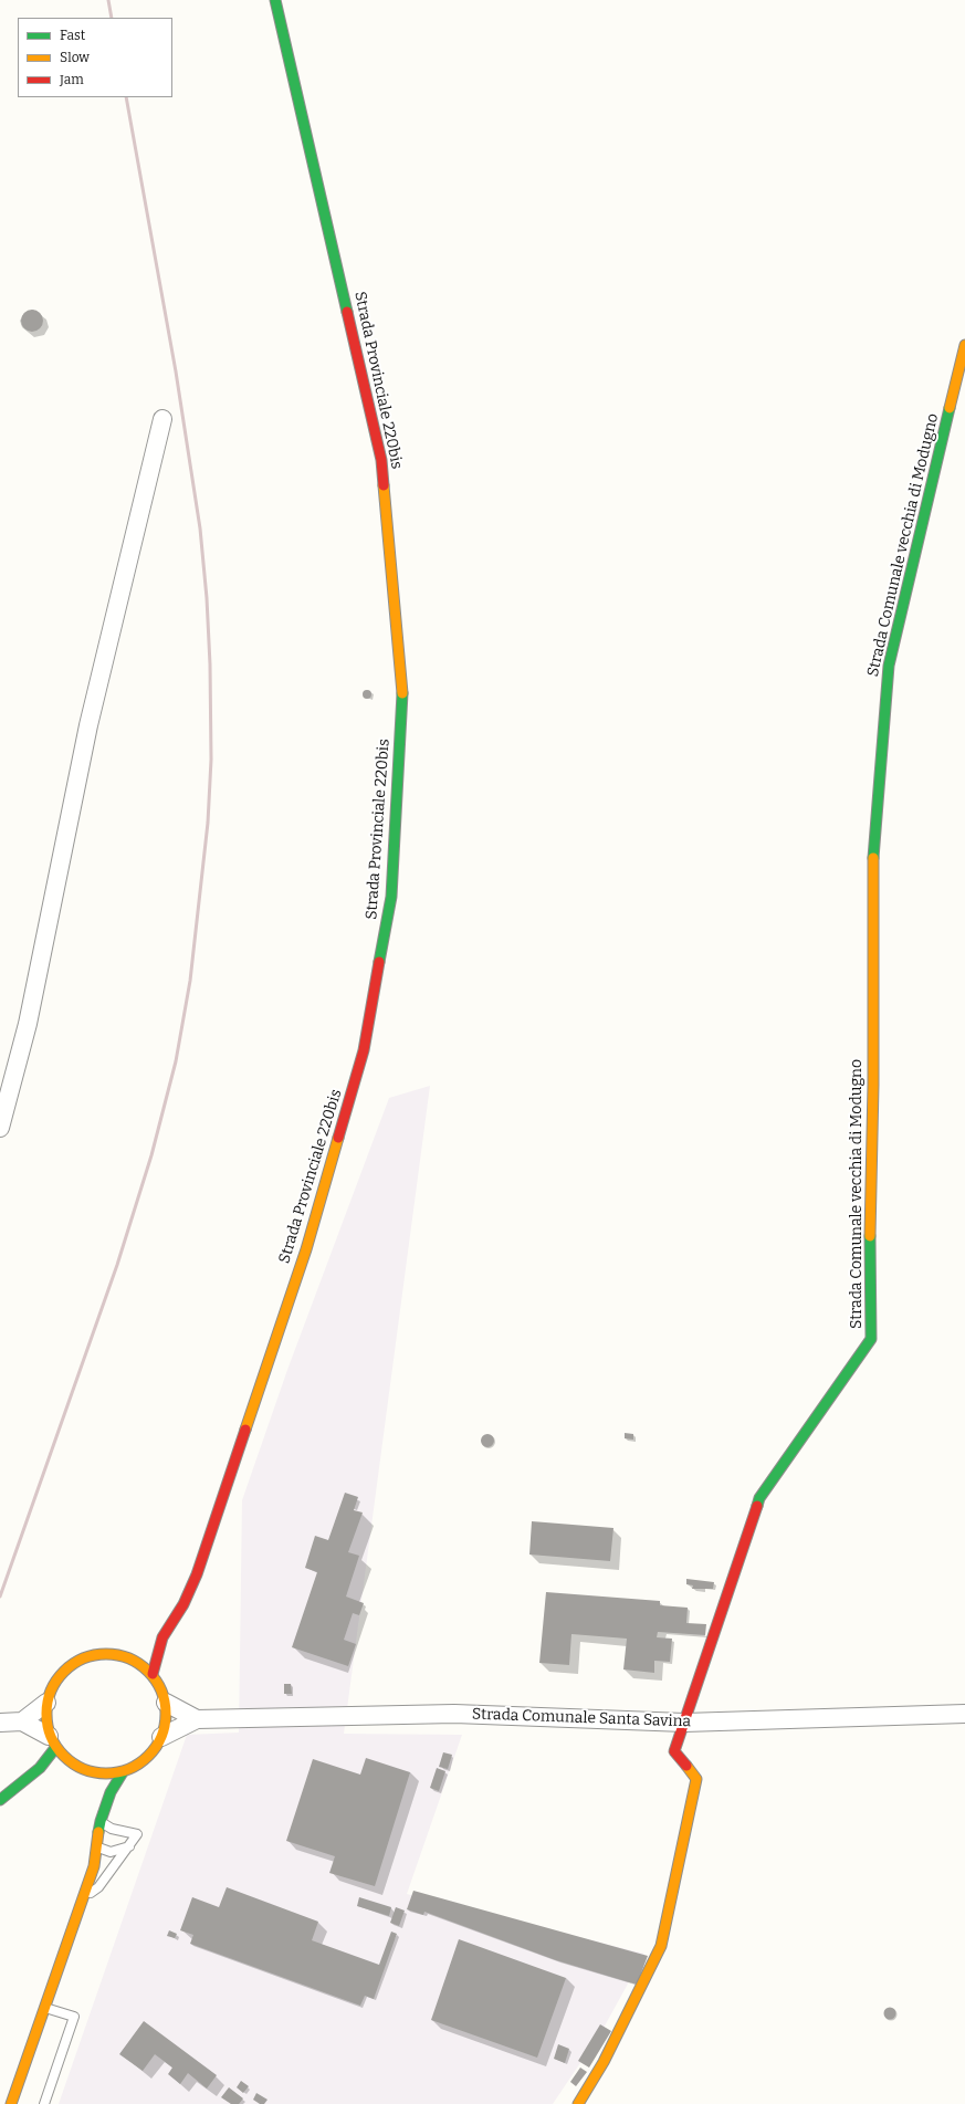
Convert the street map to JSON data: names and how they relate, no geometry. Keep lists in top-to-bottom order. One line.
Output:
{"streets":{"street":["Strada Provinciale 220bis","Strada Comunale vecchia di Modugno","Strada Comunale Santa Savina"]},"crossings":[["Strada Provinciale 220bis","Strada Comunale Santa Savina"],["Strada Comunale vecchia di Modugno","Strada Comunale Santa Savina"]],"legend":["Fast","Slow","Jam"]}
